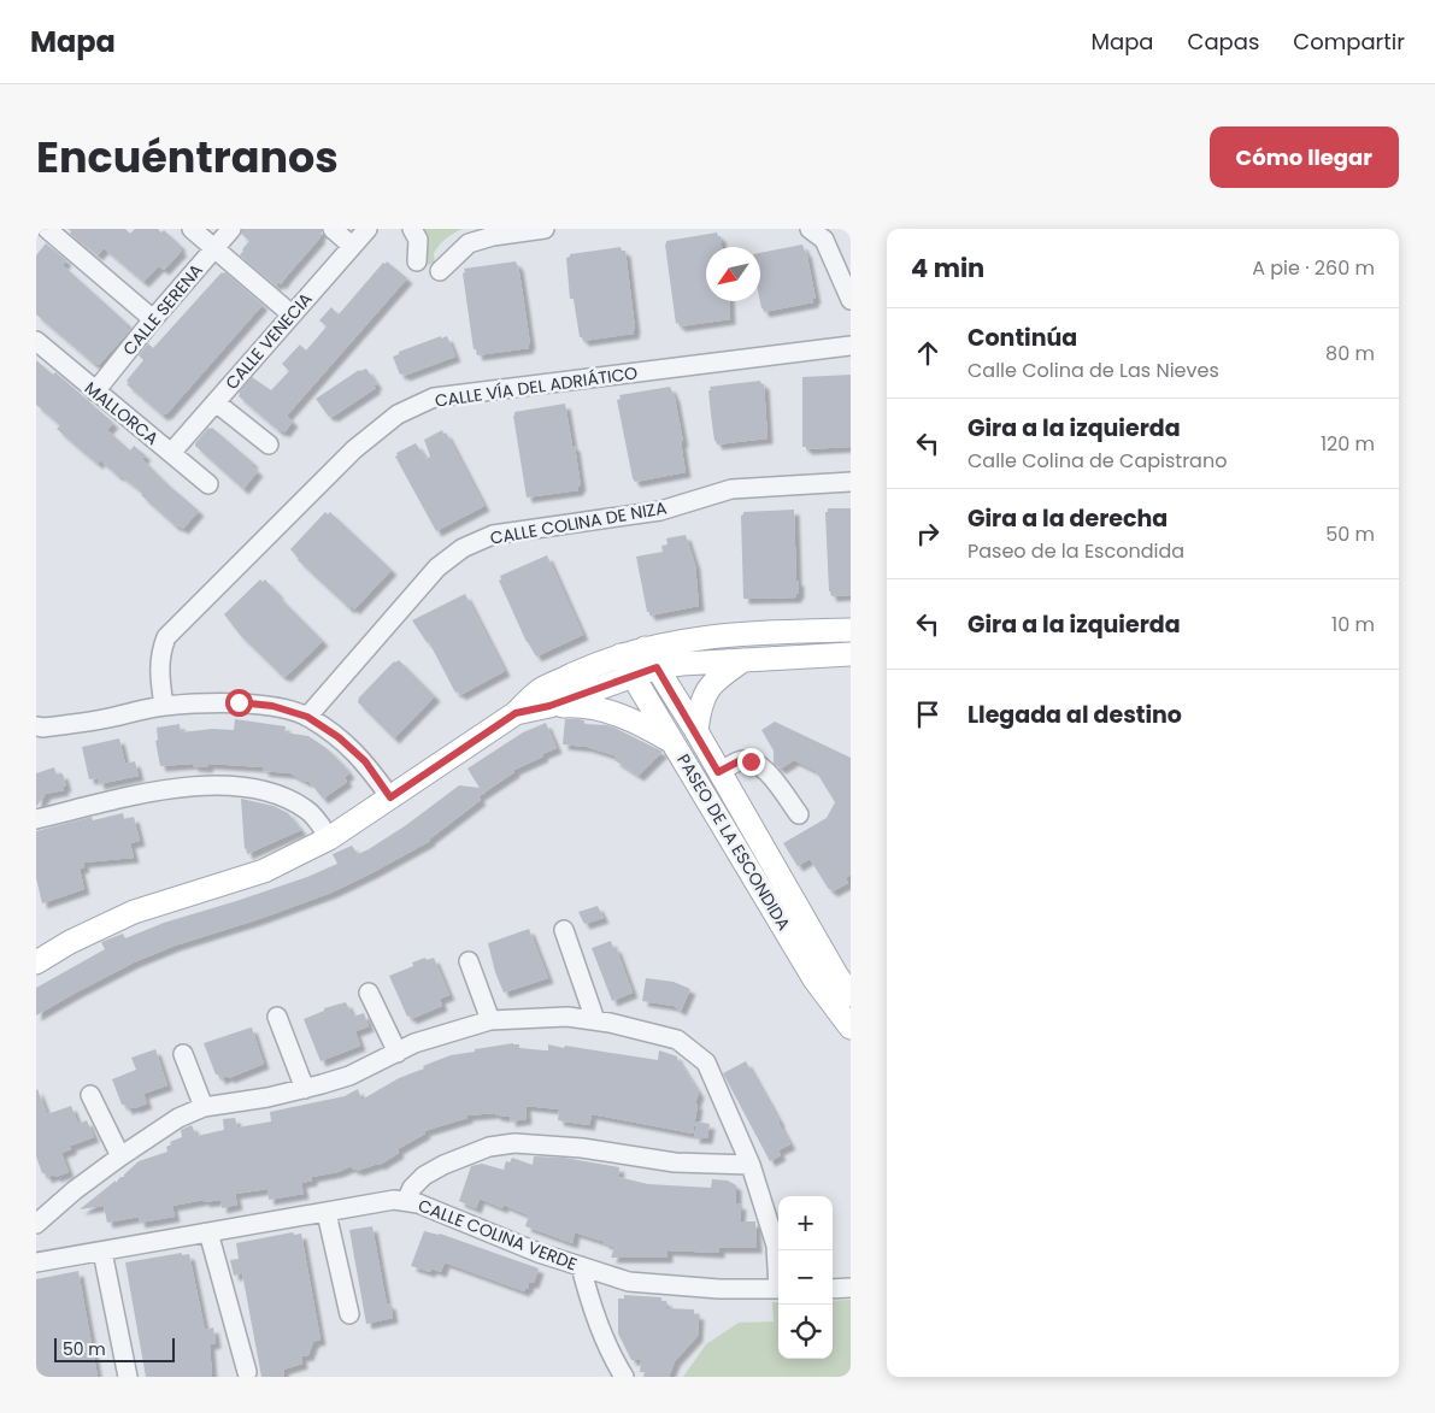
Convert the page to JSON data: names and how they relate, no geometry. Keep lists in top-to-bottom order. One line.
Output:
{"streets":{"main road":["PASEO DE LA ESCONDIDA"],"street":["CALLE SERENA","CALLE VENECIA","CALLE VÍA DEL ADRIÁTICO","MALLORCA","CALLE COLINA DE NIZA","CALLE COLINA VERDE"]},"crossings":[["CALLE SERENA","MALLORCA"],["CALLE VENECIA","MALLORCA"]],"scale_bar":"50 m","north":"bottom left","page":{"header":"Mapa","nav":["Mapa","Capas","Compartir"],"title":"Encuéntranos","buttons":"Cómo llegar","heading":["4 min","A pie · 260 m"],"list":[["Continúa","Calle Colina de Las Nieves","80 m"],["Gira a la izquierda","Calle Colina de Capistrano","120 m"],["Gira a la derecha","Paseo de la Escondida","50 m"],["Gira a la izquierda","10 m"],"Llegada al destino"],"map_buttons":["+","−"],"scale":"50 m"}}
